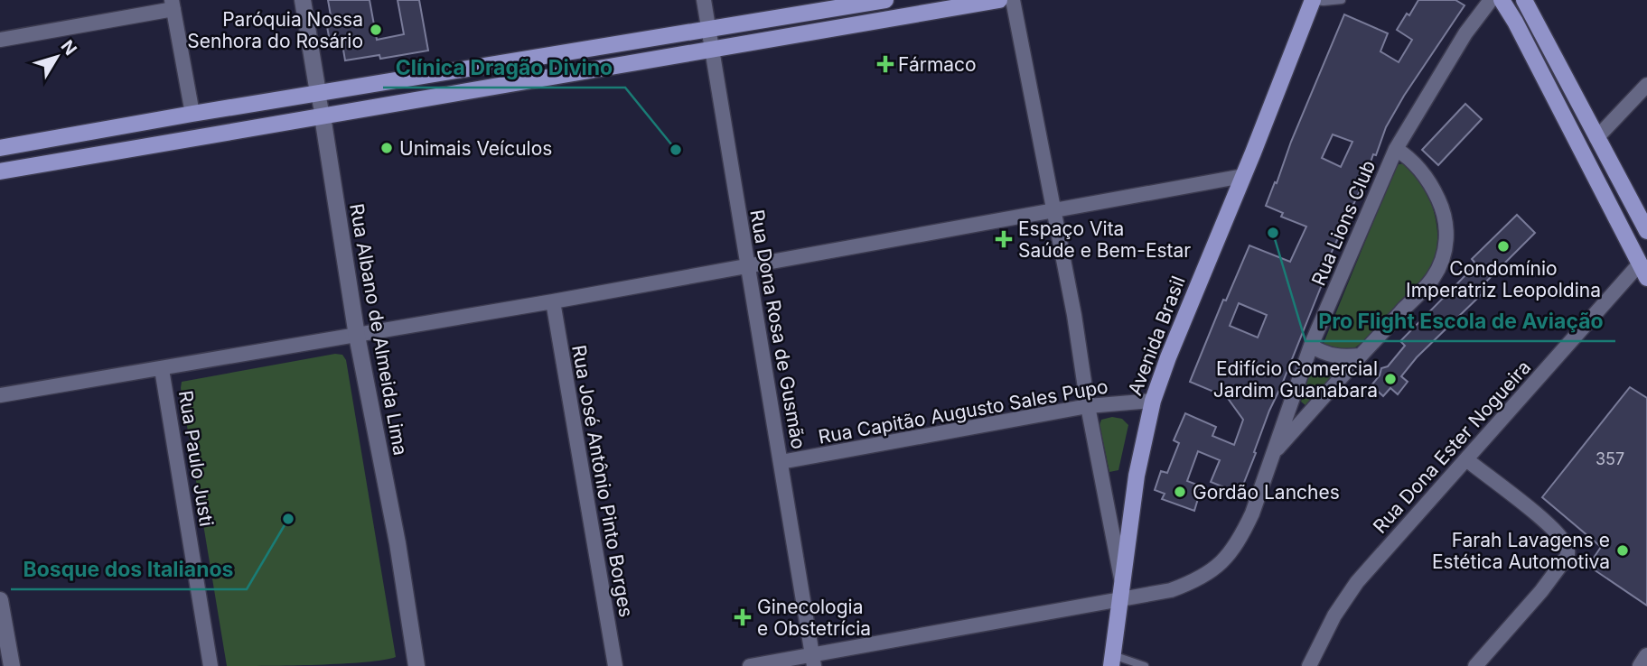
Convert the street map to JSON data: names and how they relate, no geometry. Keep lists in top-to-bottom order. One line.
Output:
{"streets":{"main road":["Avenida Brasil"],"street":["Rua Lions Club","Rua Albano de Almeida Lima","Rua Dona Rosa de Gusmão","Rua Capitão Augusto Sales Pupo","Rua Dona Ester Nogueira","Rua Paulo Justi","Rua José Antônio Pinto Borges"]},"crossings":[["Rua Lions Club","Rua Dona Rosa de Gusmão"],["Rua Lions Club","Avenida Brasil"],["Rua Dona Rosa de Gusmão","Rua Capitão Augusto Sales Pupo"],["Avenida Brasil","Rua Capitão Augusto Sales Pupo"]],"places":{"other":["Paróquia Nossa Senhora do Rosário","Unimais Veículos","Clínica Dragão Divino","Pro Flight Escola de Aviação","Condomínio Imperatriz Leopoldina","Edifício Comercial Jardim Guanabara","Gordão Lanches","Bosque dos Italianos","Farah Lavagens e Estética Automotiva"],"health":["Fármaco","Espaço Vita Saúde e Bem-Estar","Ginecologia e Obstetrícia"]},"house_numbers":["357"],"north":"top right"}
